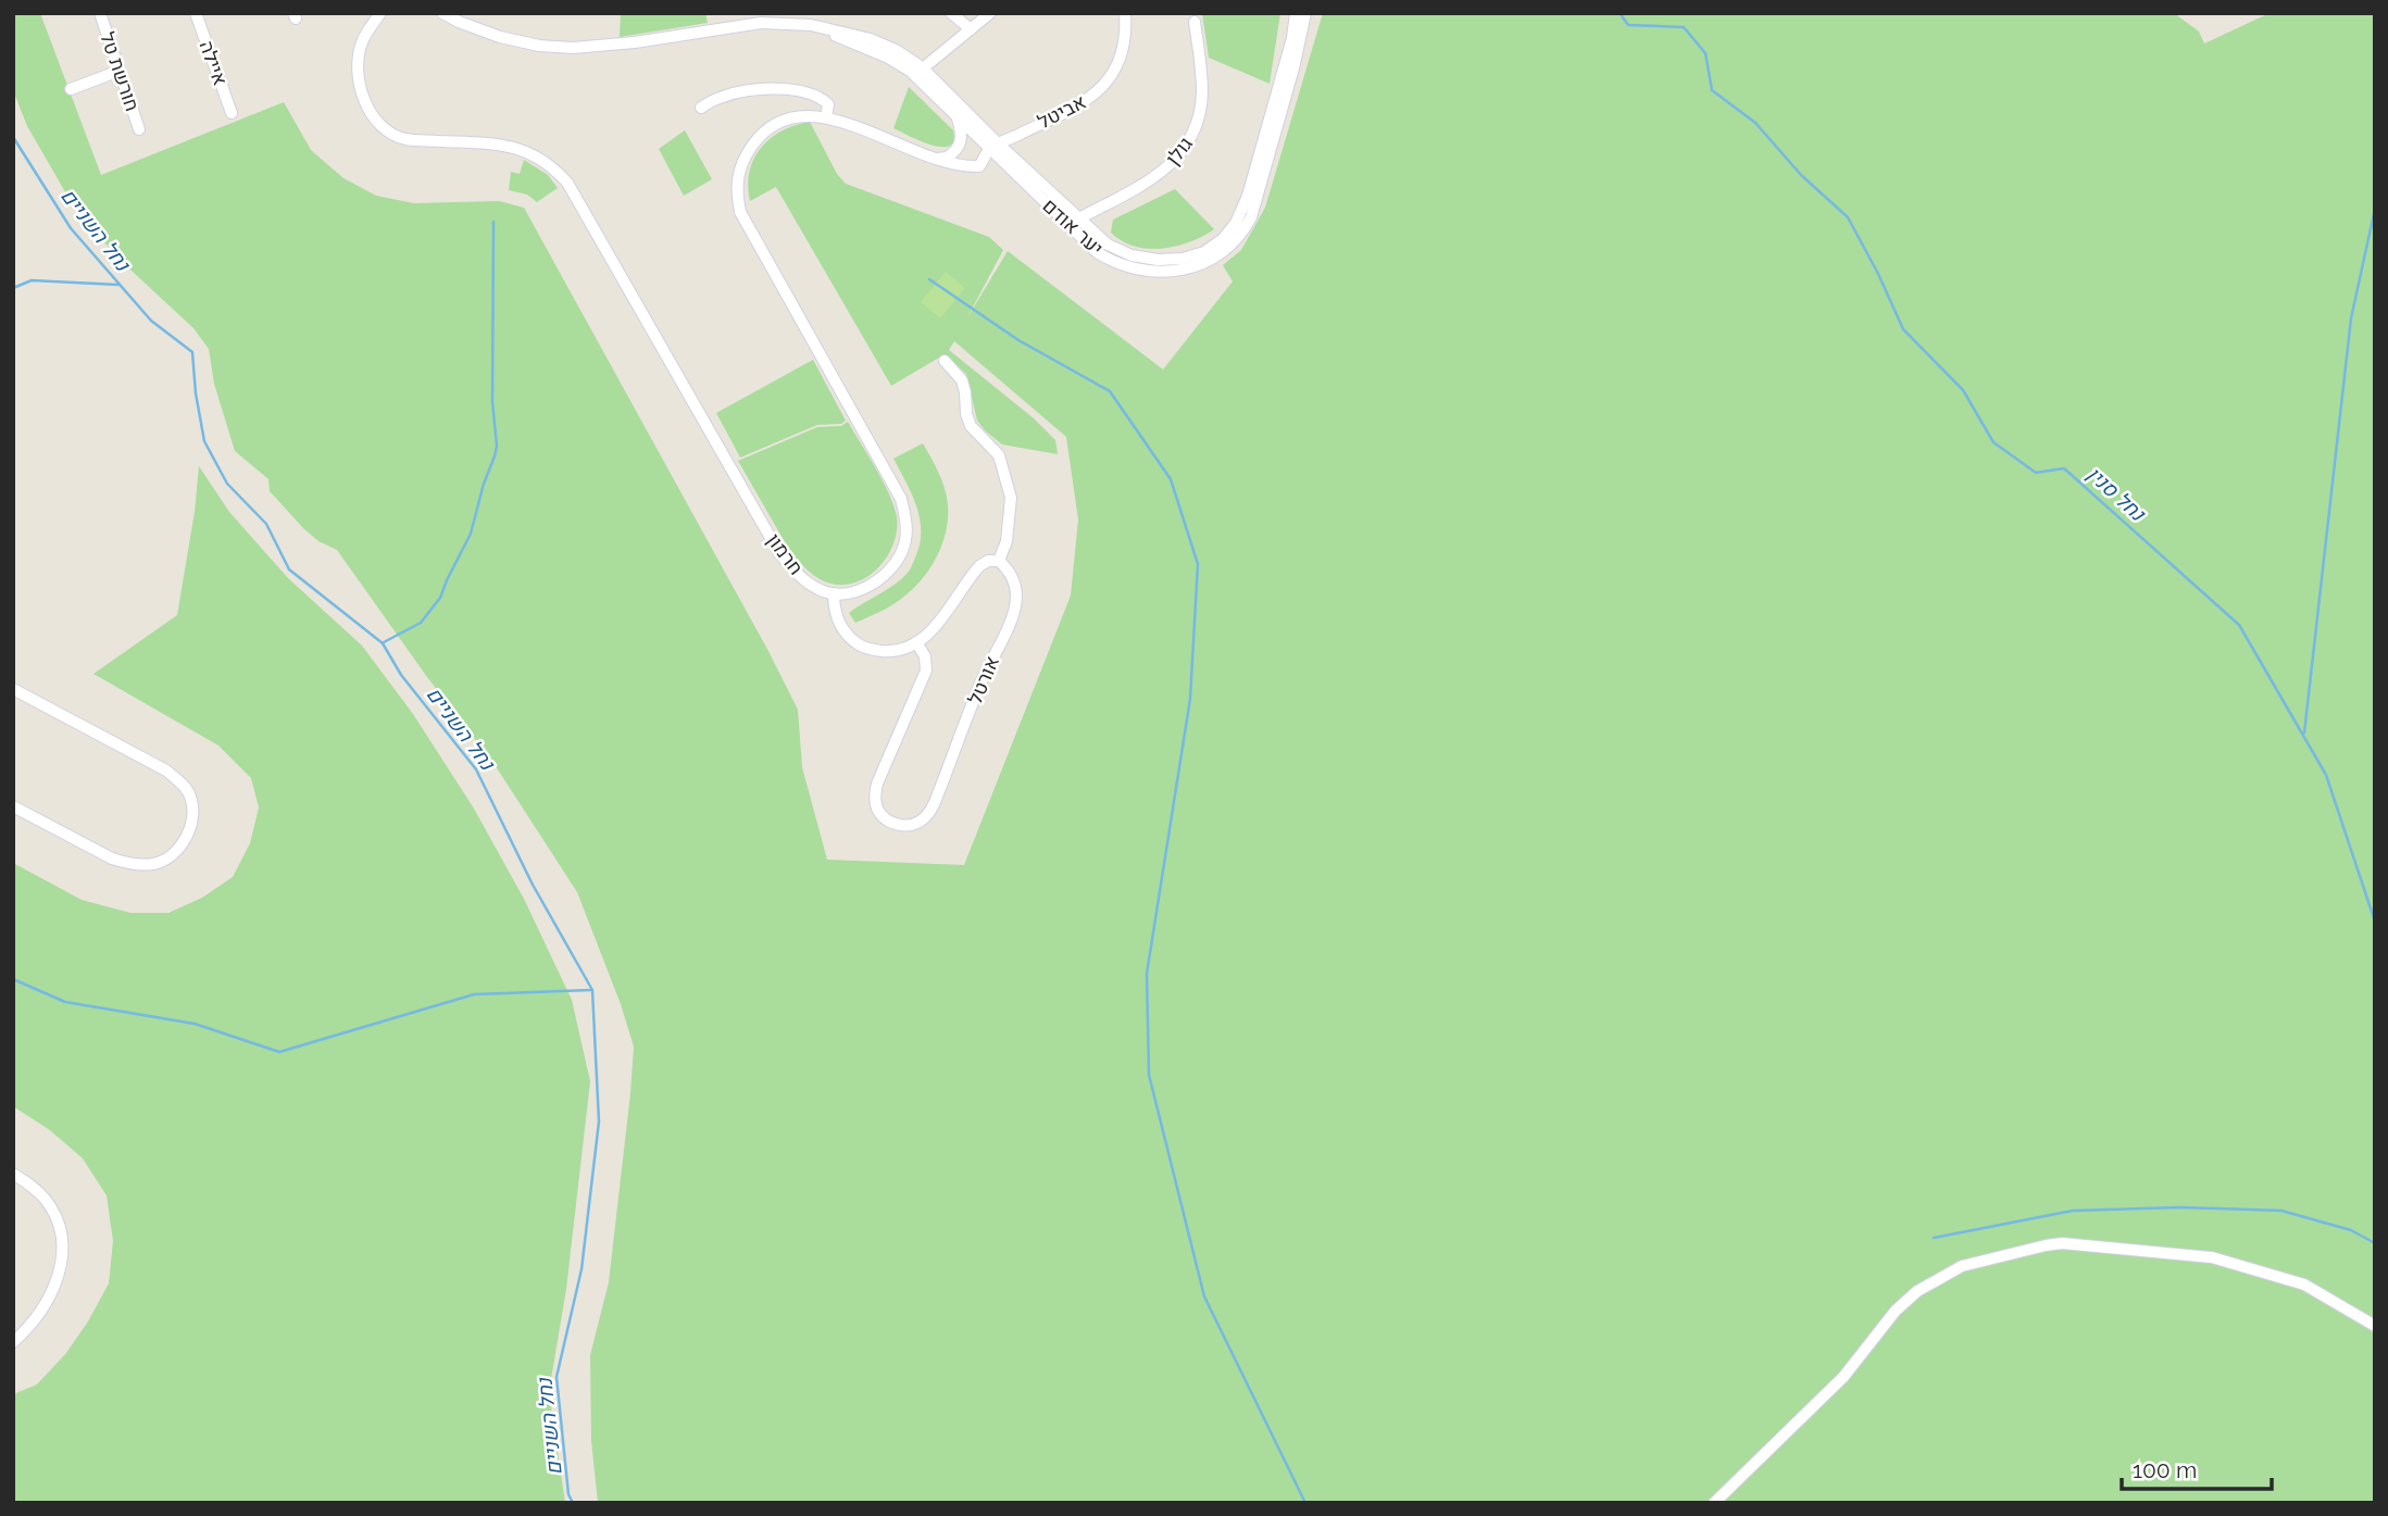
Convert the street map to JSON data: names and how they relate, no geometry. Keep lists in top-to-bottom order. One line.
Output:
{"streets":{"street":["איילה","חורשת טל","אביטל","גולן","יער אודם","חרמון","אורטל"]},"crossings":[["אביטל","יער אודם"],["גולן","יער אודם"]],"water":["נחל השניים","נחל סנין"],"scale_bar":"100 m"}
